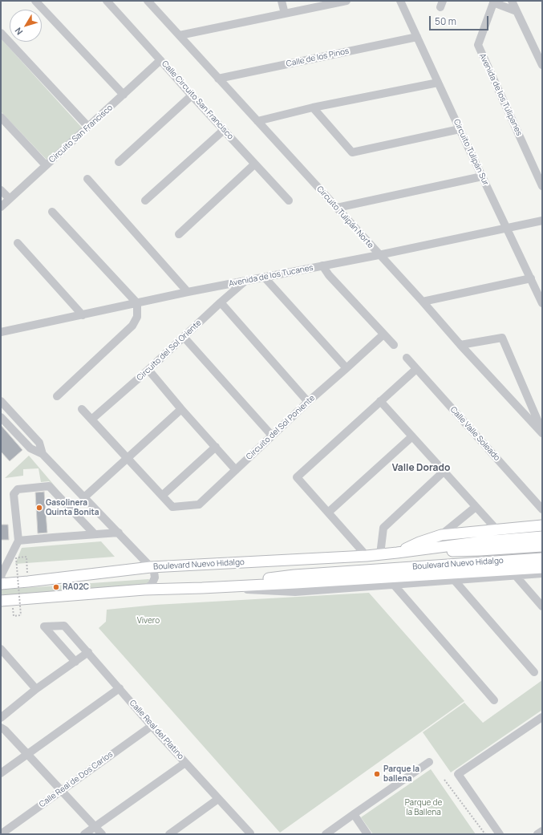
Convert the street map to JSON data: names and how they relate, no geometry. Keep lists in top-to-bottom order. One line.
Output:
{"streets":{"main road":["Boulevard Nuevo Hidalgo"],"street":["Calle de los Pinos","Avenida de los Tulipanes","Calle Circuito San Francisco","Circuito San Francisco","Circuito Tulipán Sur","Circuito Tulipán Norte","Avenida de los Tucanes","Circuito del Sol Oriente","Circuito del Sol Poniente","Calle Valle Soleado","Calle Real del Platino","Calle Real de Dos Carlos"]},"crossings":[["Calle de los Pinos","Circuito Tulipán Sur"],["Calle de los Pinos","Circuito Tulipán Norte"],["Calle Circuito San Francisco","Circuito San Francisco"],["Circuito Tulipán Sur","Avenida de los Tucanes"],["Circuito Tulipán Norte","Avenida de los Tucanes"],["Avenida de los Tucanes","Circuito del Sol Oriente"],["Calle Real del Platino","Calle Real de Dos Carlos"]],"districts":["Valle Dorado"],"parks":["Vivero","Parque de la Ballena"],"places":["Gasolinera Quinta Bonita","RA02C","Parque la ballena"],"scale_bar":"50 m","north":"bottom left"}
